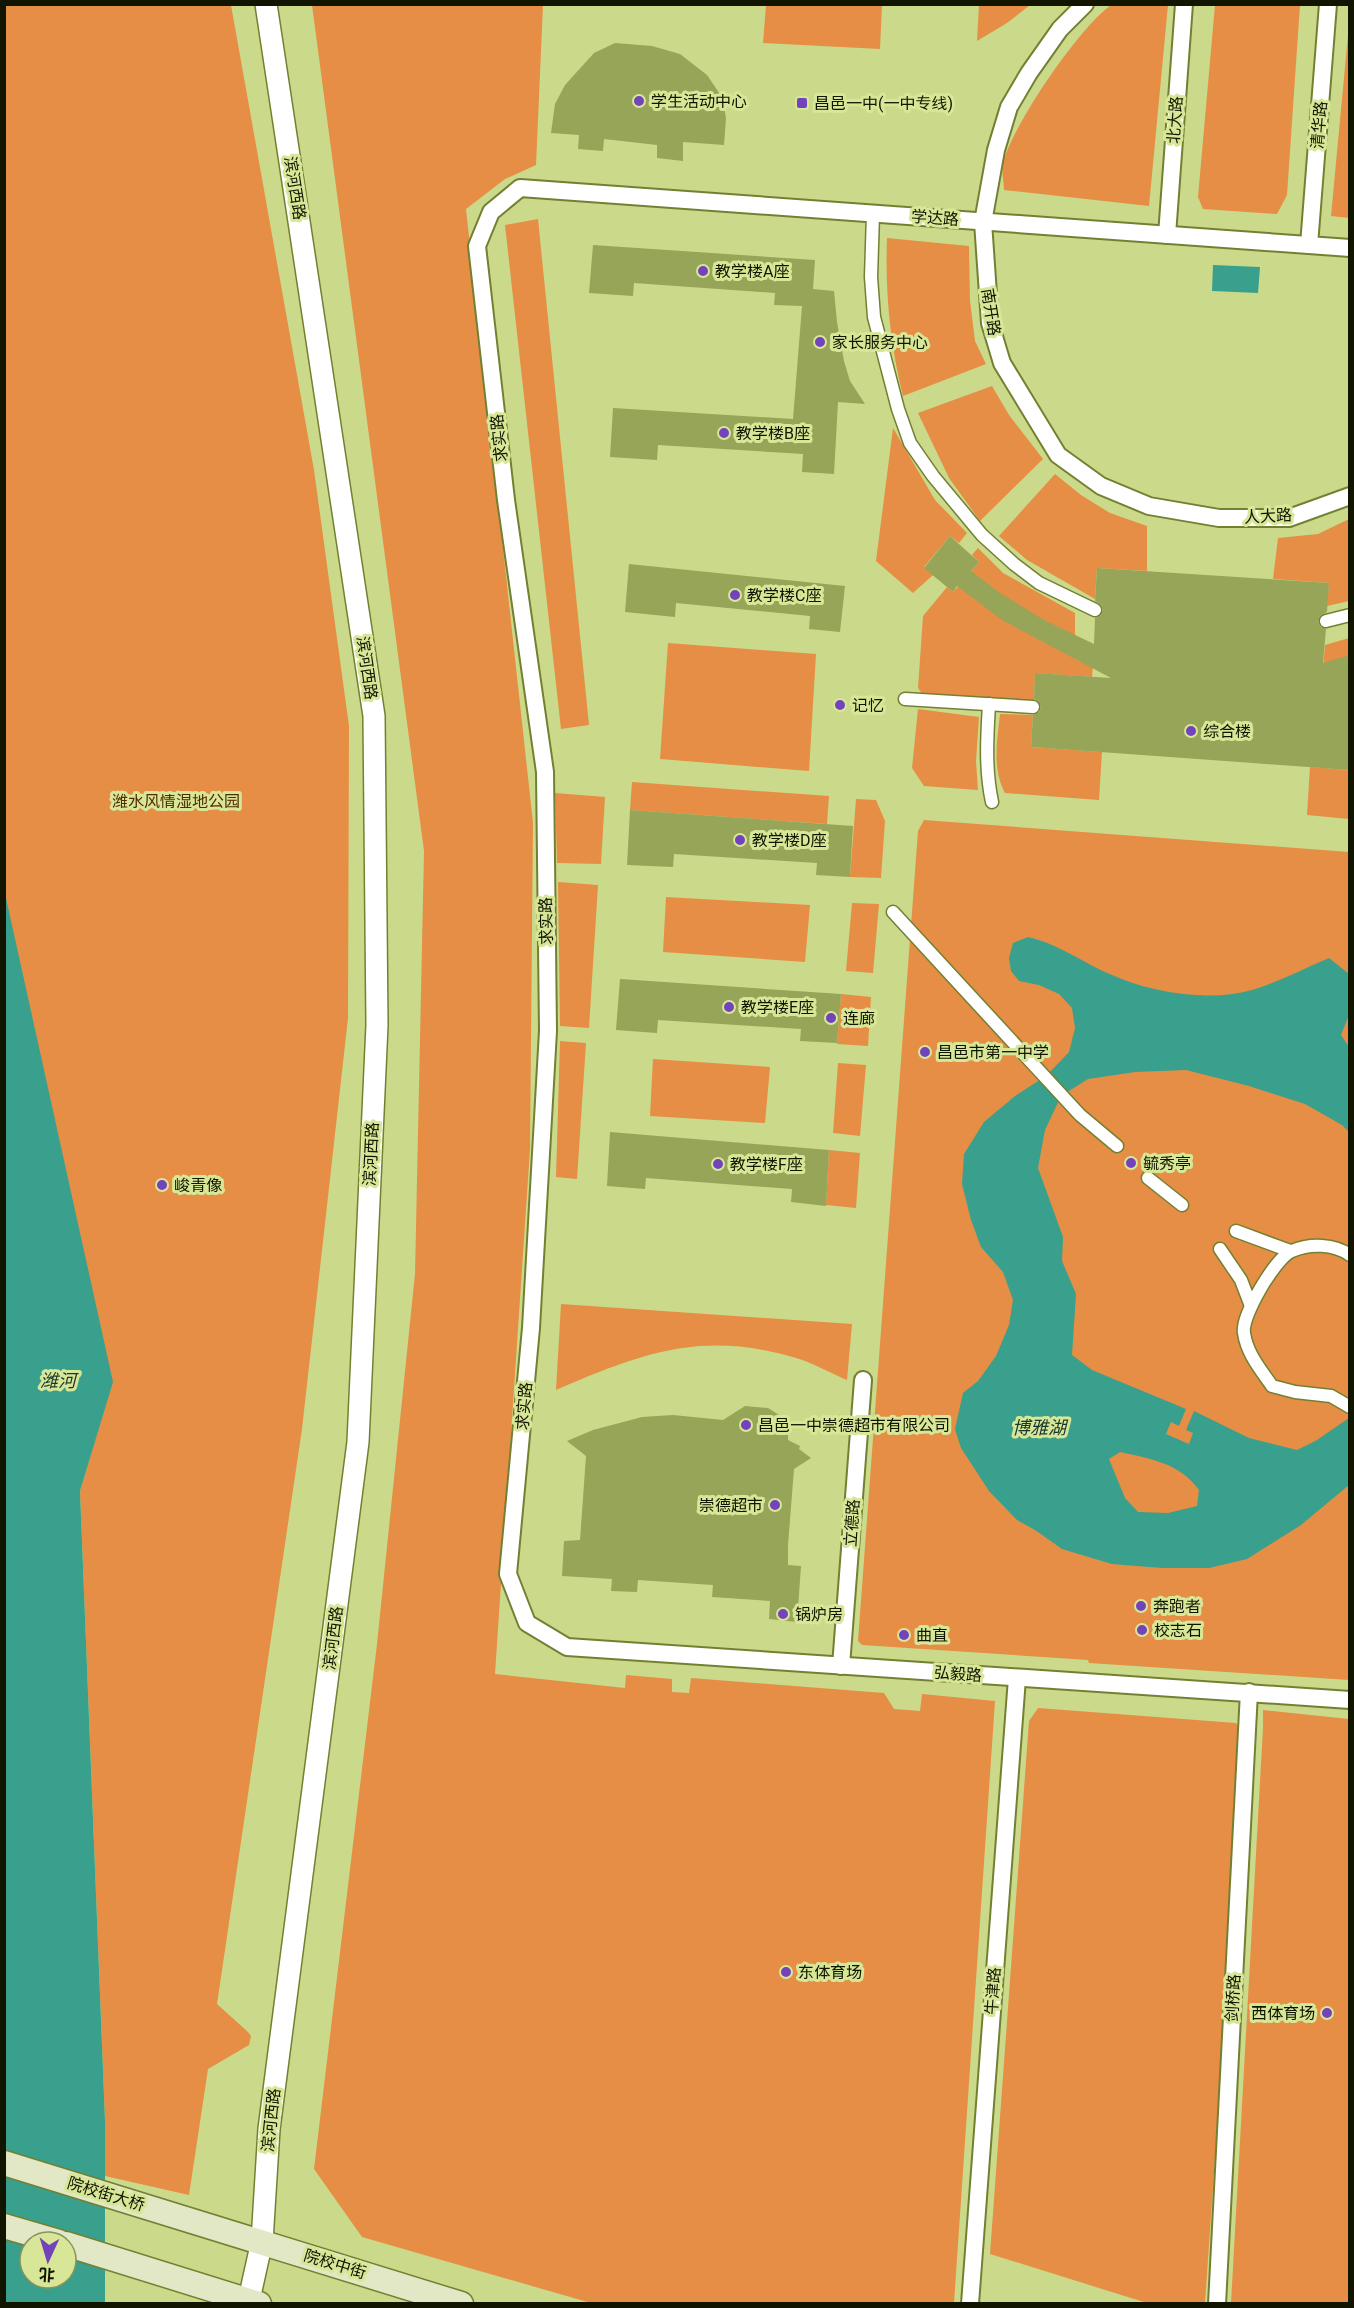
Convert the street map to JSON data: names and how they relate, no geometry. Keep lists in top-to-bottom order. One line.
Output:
{"streets":{"main road":["院校街大桥","院校中街"],"street":["北大路","清华路","滨河西路","学达路","南开路","求实路","人大路","立德路","弘毅路","牛津路","剑桥路"]},"crossings":[["北大路","学达路"],["清华路","学达路"],["滨河西路","院校中街"],["学达路","南开路"],["学达路","求实路"],["南开路","人大路"],["求实路","弘毅路"],["立德路","弘毅路"],["弘毅路","牛津路"],["弘毅路","剑桥路"],["院校街大桥","院校中街"]],"water":["潍河","博雅湖"],"parks":["潍水风情湿地公园"],"places":{"other":["学生活动中心","教学楼A座","家长服务中心","教学楼B座","教学楼C座","记忆","综合楼","教学楼D座","教学楼E座","连廊","昌邑市第一中学","毓秀亭","教学楼F座","峻青像","昌邑一中崇德超市有限公司","崇德超市","奔跑者","锅炉房","校志石","曲直","东体育场","西体育场"],"transit":["昌邑一中(一中专线)"]},"north":"bottom"}
